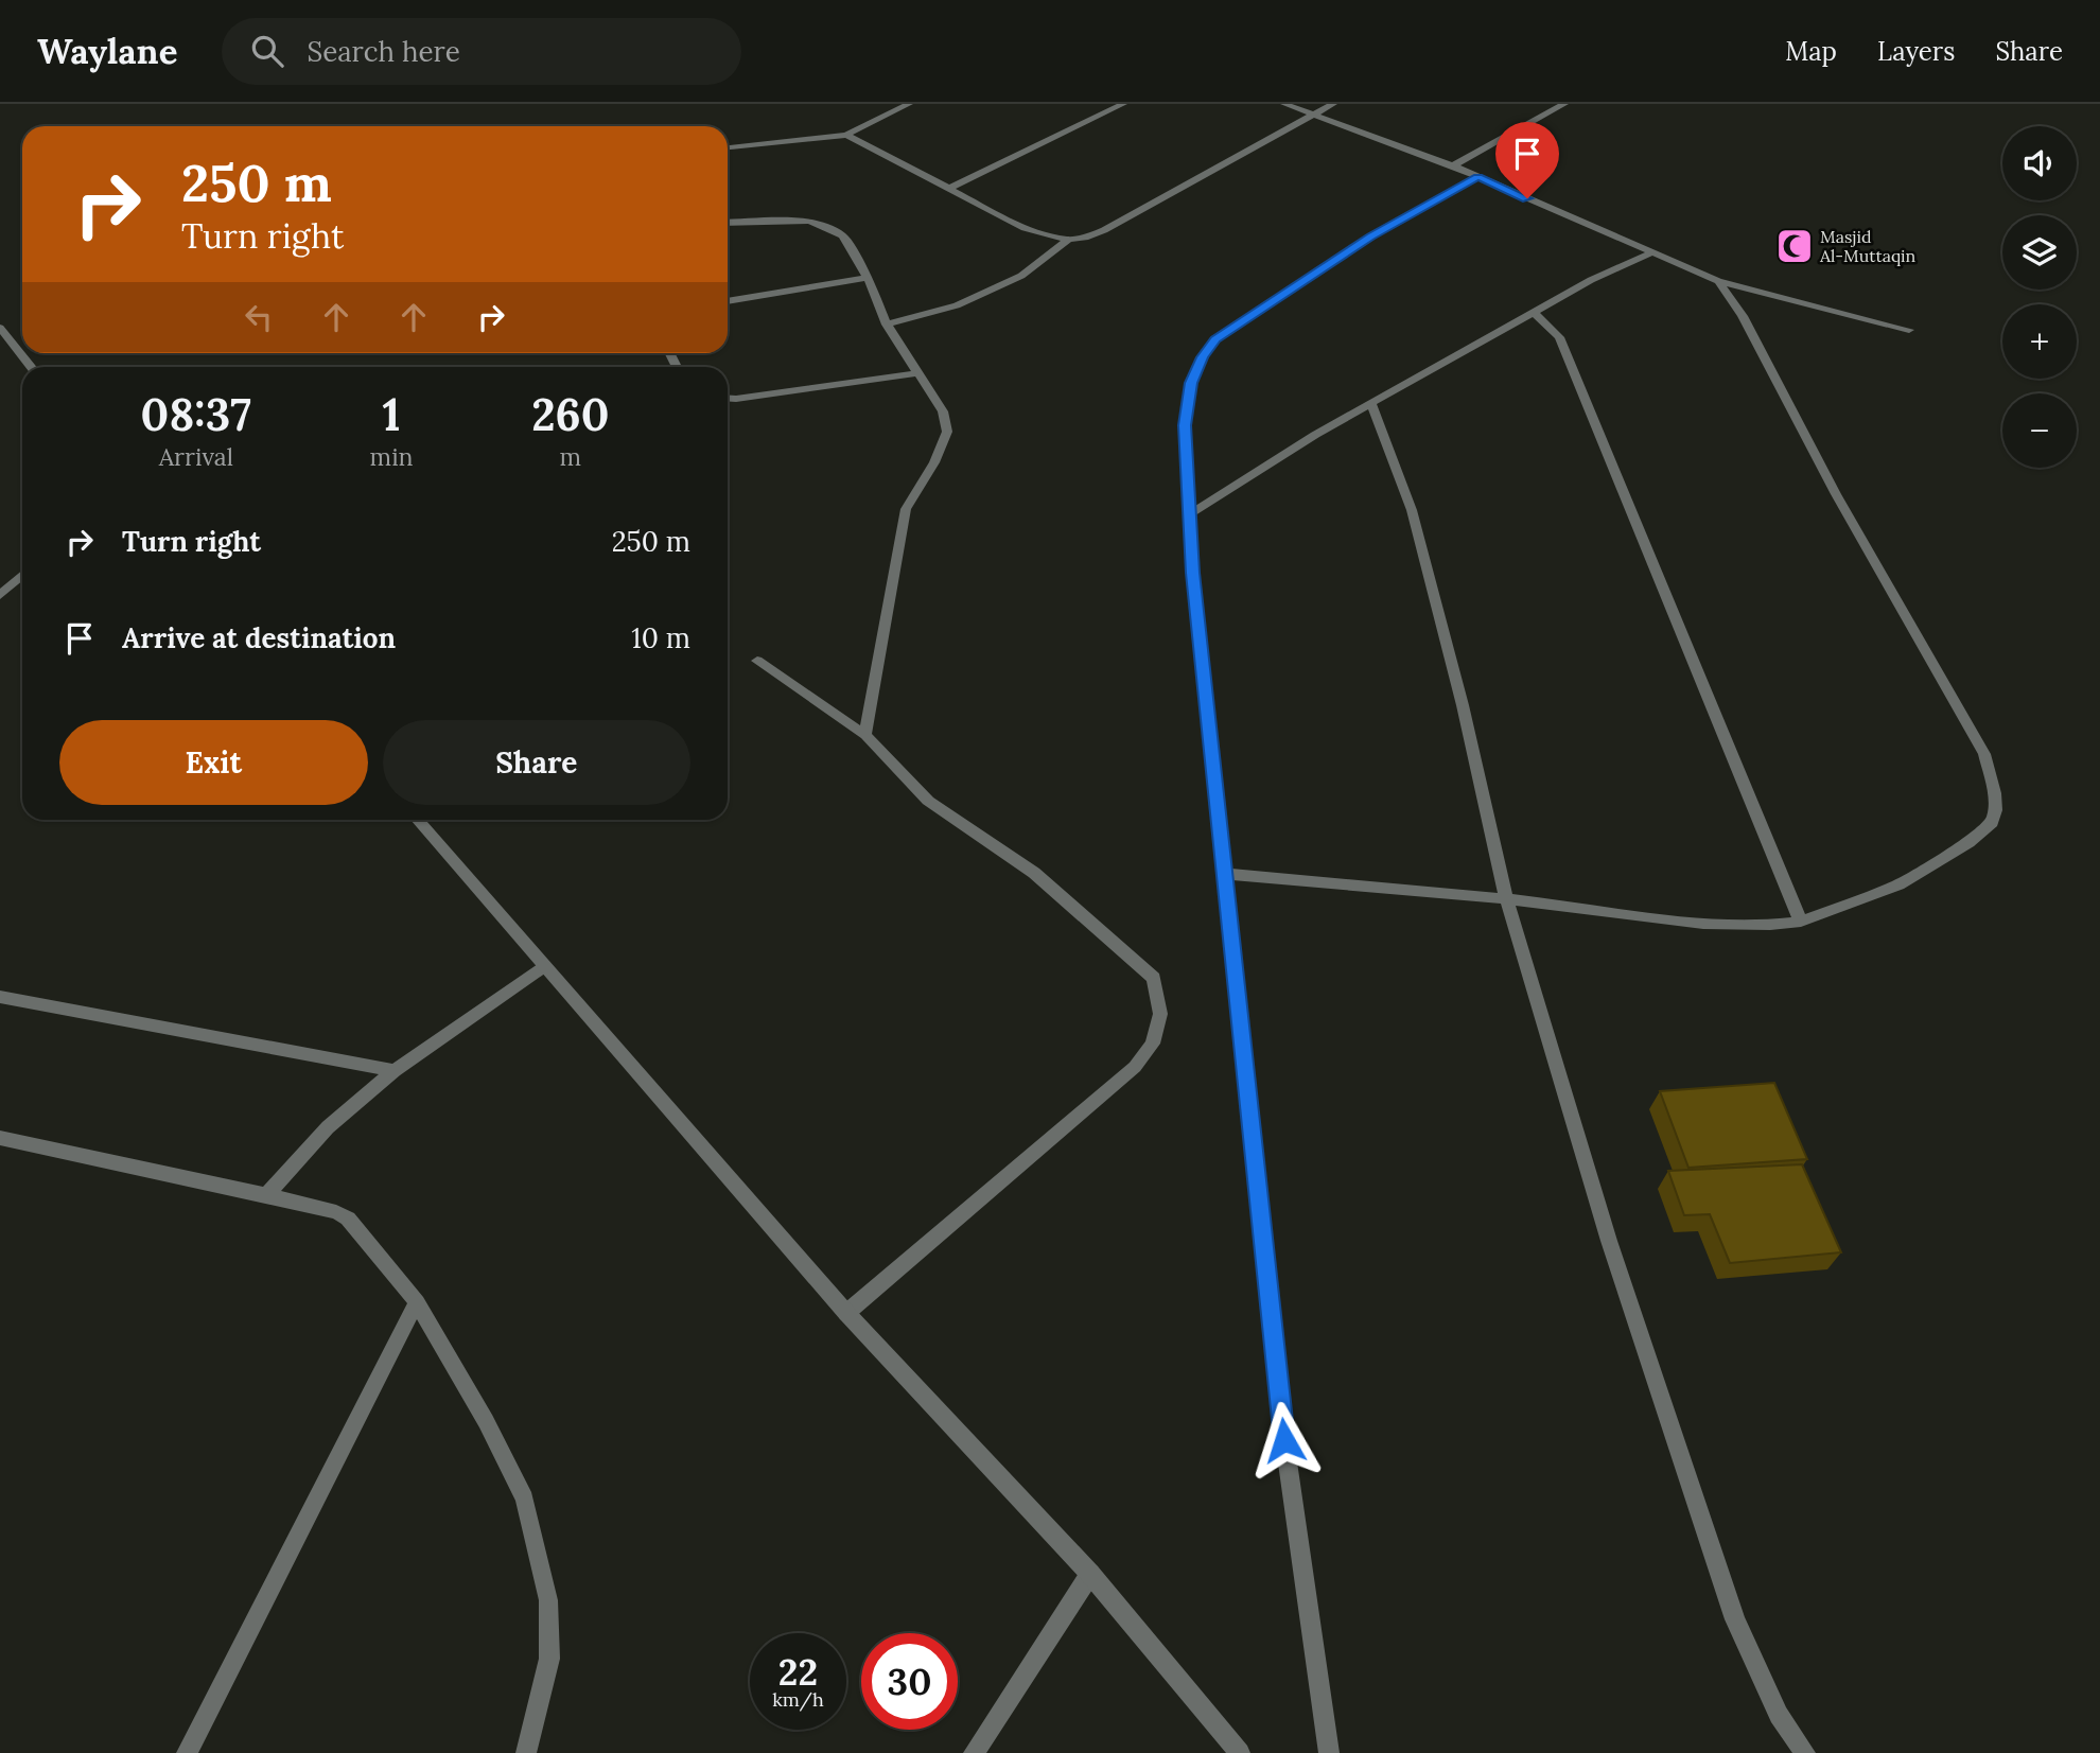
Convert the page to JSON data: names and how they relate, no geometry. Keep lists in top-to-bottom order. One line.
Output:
{"places":{"mosque":["Masjid Al-Muttaqin"]},"page":{"header":"Waylane","search":"Search here","nav":["Map","Layers","Share"],"map_buttons":["+","−"],"turn":["250 m","Turn right"],"eta":["08:37","Arrival","1","min","260","m"],"list":[{"name":"Turn right","value":"250 m"},{"name":"Arrive at destination","value":"10 m"}],"buttons":["Exit","Share"],"speed":"22 km/h","limit":"30"}}
